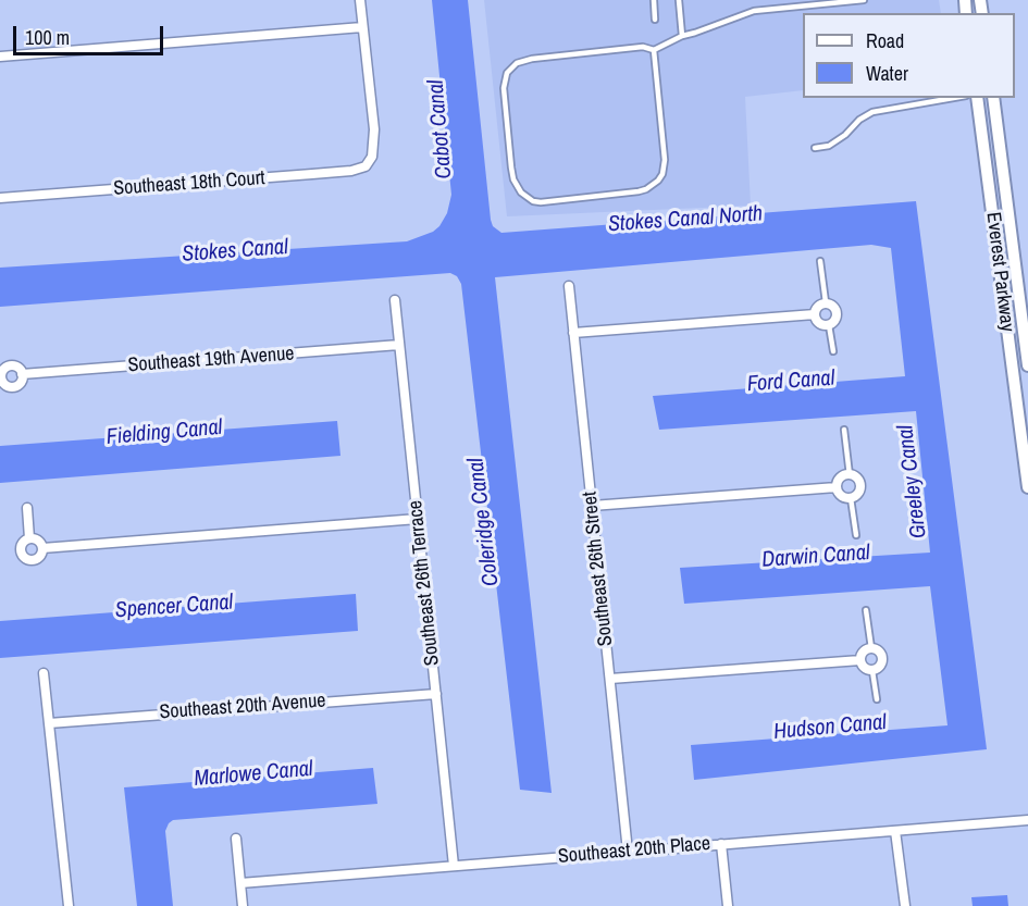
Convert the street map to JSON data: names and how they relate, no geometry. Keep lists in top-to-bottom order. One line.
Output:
{"streets":{"street":["Southeast 18th Court","Everest Parkway","Southeast 19th Avenue","Southeast 26th Street","Southeast 26th Terrace","Southeast 20th Avenue","Southeast 20th Place"]},"crossings":[["Southeast 19th Avenue","Southeast 26th Terrace"],["Southeast 26th Street","Southeast 20th Place"],["Southeast 26th Terrace","Southeast 20th Avenue"],["Southeast 26th Terrace","Southeast 20th Place"]],"water":["Cabot Canal","Stokes Canal North","Stokes Canal","Ford Canal","Fielding Canal","Greeley Canal","Coleridge Canal","Darwin Canal","Spencer Canal","Hudson Canal","Marlowe Canal"],"legend":["Road","Water"],"scale_bar":"100 m"}
